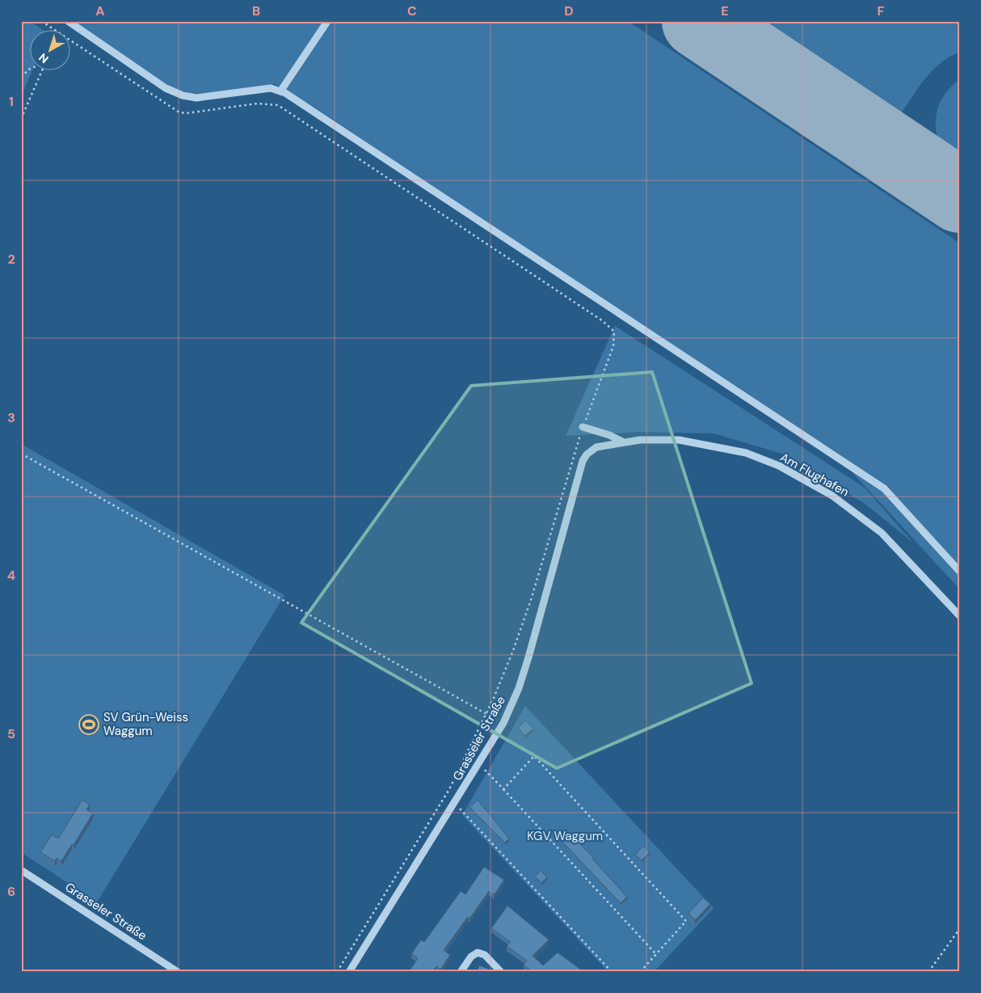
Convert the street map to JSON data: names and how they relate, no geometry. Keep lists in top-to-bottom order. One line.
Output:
{"streets":{"street":["Am Flughafen","Grasseler Straße"]},"crossings":[["Am Flughafen","Grasseler Straße"]],"parks":["KGV Waggum"],"places":{"sports":["SV Grün-Weiss Waggum"]},"north":"bottom left","grid":{"columns":["A","B","C","D","E","F"],"rows":["1","2","3","4","5","6"]}}
